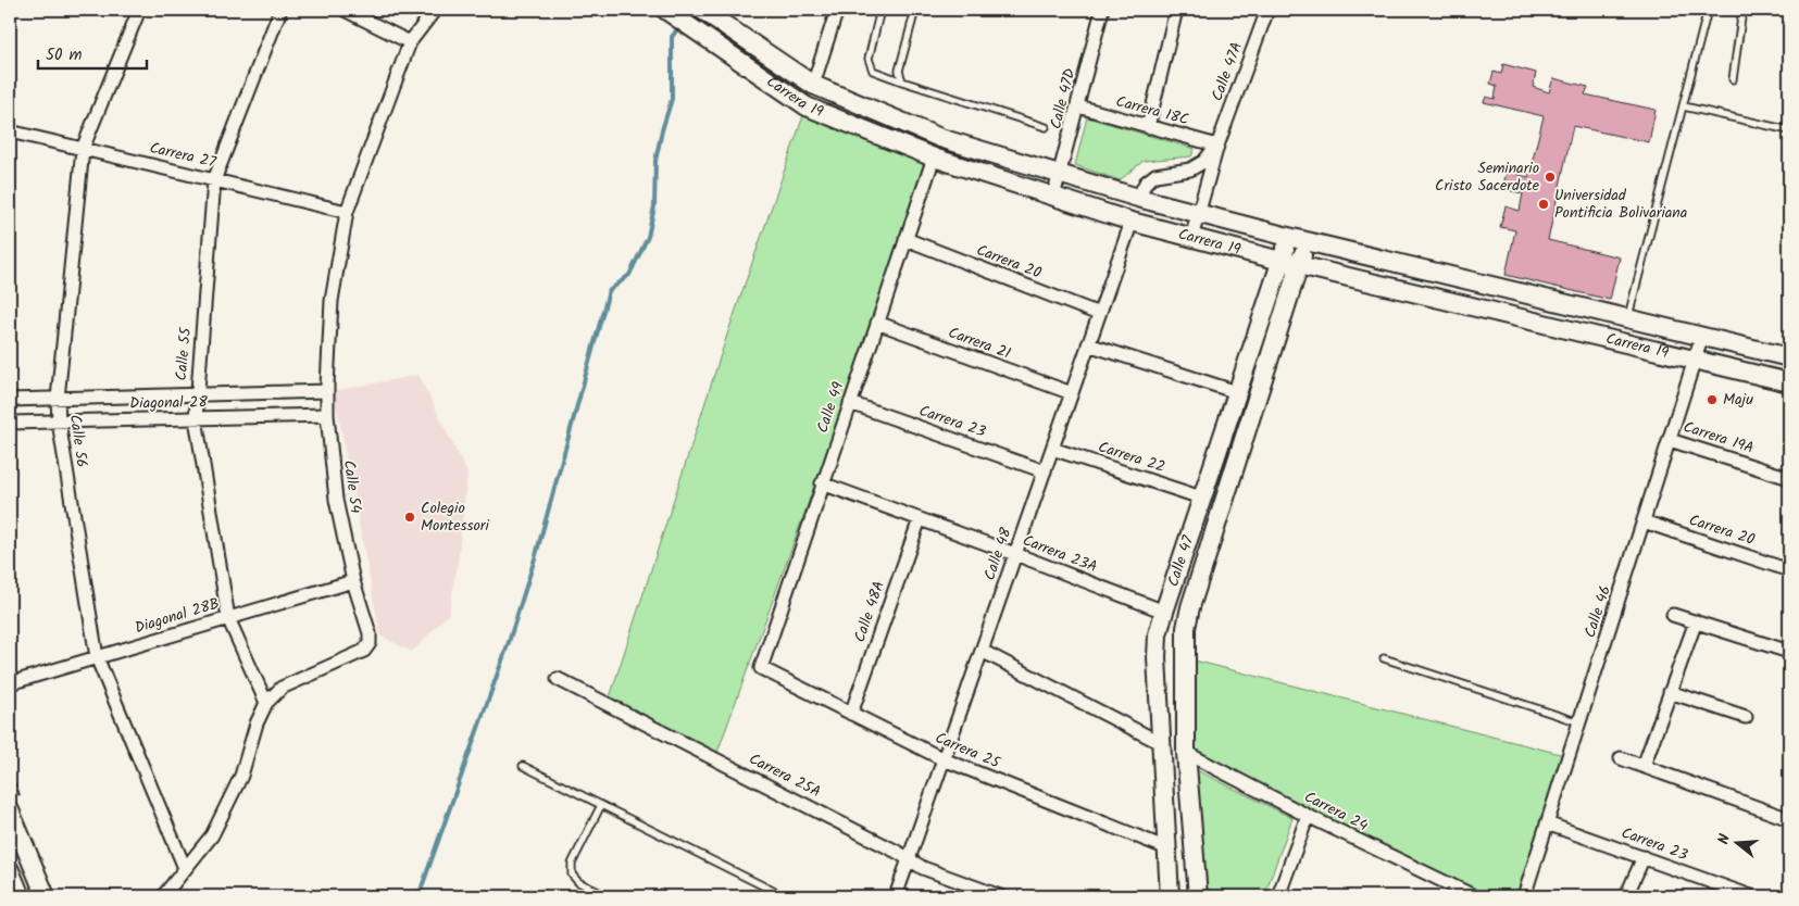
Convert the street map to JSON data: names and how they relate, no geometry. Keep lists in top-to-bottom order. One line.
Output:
{"streets":{"main road":["Carrera 19","Calle 47"],"street":["Calle 47A","Calle 47D","Carrera 18C","Carrera 27","Carrera 20","Carrera 21","Calle 55","Diagonal 28","Calle 49","Carrera 23","Carrera 19A","Calle 56","Carrera 22","Calle 54","Calle 48","Carrera 23A","Calle 48A","Calle 46","Diagonal 28B","Carrera 25","Carrera 25A","Carrera 24"]},"crossings":[["Calle 47A","Carrera 19"],["Calle 47A","Carrera 18C"],["Carrera 19","Calle 47D"],["Carrera 19","Calle 49"],["Carrera 19","Calle 48"],["Carrera 19","Calle 47"],["Carrera 19","Calle 46"],["Calle 47D","Carrera 18C"],["Carrera 27","Calle 55"],["Carrera 27","Calle 56"],["Carrera 27","Calle 54"],["Carrera 20","Calle 49"],["Carrera 20","Calle 48"],["Carrera 20","Calle 46"],["Carrera 21","Calle 49"],["Carrera 21","Calle 48"],["Calle 55","Diagonal 28"],["Calle 55","Calle 54"],["Calle 55","Diagonal 28B"],["Diagonal 28","Calle 56"],["Diagonal 28","Calle 54"],["Calle 49","Carrera 23"],["Calle 49","Carrera 23A"],["Calle 49","Carrera 25"],["Carrera 23","Calle 48"],["Carrera 23","Calle 46"],["Carrera 19A","Calle 46"],["Calle 56","Calle 54"],["Calle 56","Diagonal 28B"],["Carrera 22","Calle 48"],["Carrera 22","Calle 47"],["Calle 54","Diagonal 28B"],["Calle 48","Carrera 23A"],["Calle 48","Carrera 25"],["Calle 48","Carrera 25A"],["Carrera 23A","Calle 47"],["Carrera 23A","Calle 48A"],["Calle 47","Carrera 25"],["Calle 47","Carrera 24"],["Calle 48A","Carrera 25"]],"places":["Seminario Cristo Sacerdote","Universidad Pontificia Bolivariana","Maju","Colegio Montessori"],"scale_bar":"50 m","north":"left"}
